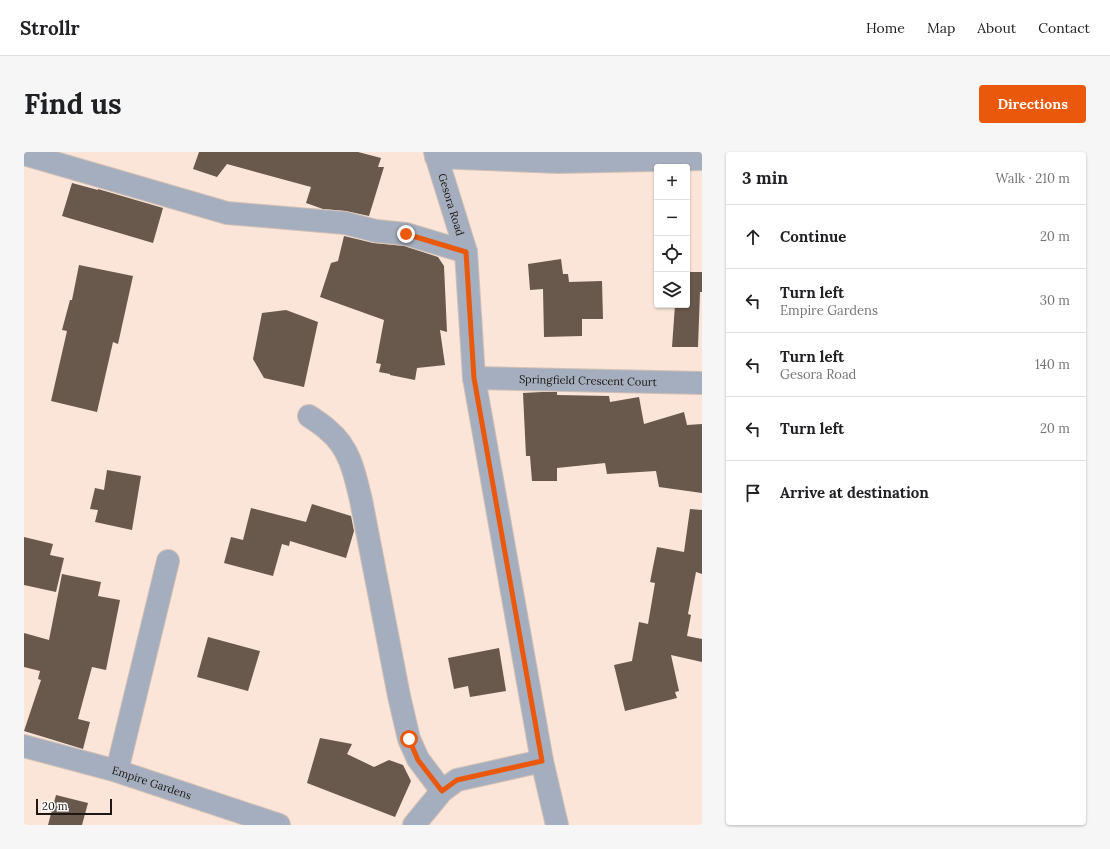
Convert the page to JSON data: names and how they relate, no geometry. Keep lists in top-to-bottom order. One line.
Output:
{"streets":{"street":["Gesora Road","Springfield Crescent Court","Empire Gardens"]},"crossings":[["Gesora Road","Springfield Crescent Court"]],"scale_bar":"20 m","page":{"header":"Strollr","nav":["Home","Map","About","Contact"],"buttons":"Directions","title":"Find us","heading":["3 min","Walk · 210 m"],"map_buttons":["+","−"],"list":[["Continue","20 m"],["Turn left","Empire Gardens","30 m"],["Turn left","Gesora Road","140 m"],["Turn left","20 m"],"Arrive at destination"],"scale":"20 m"}}
